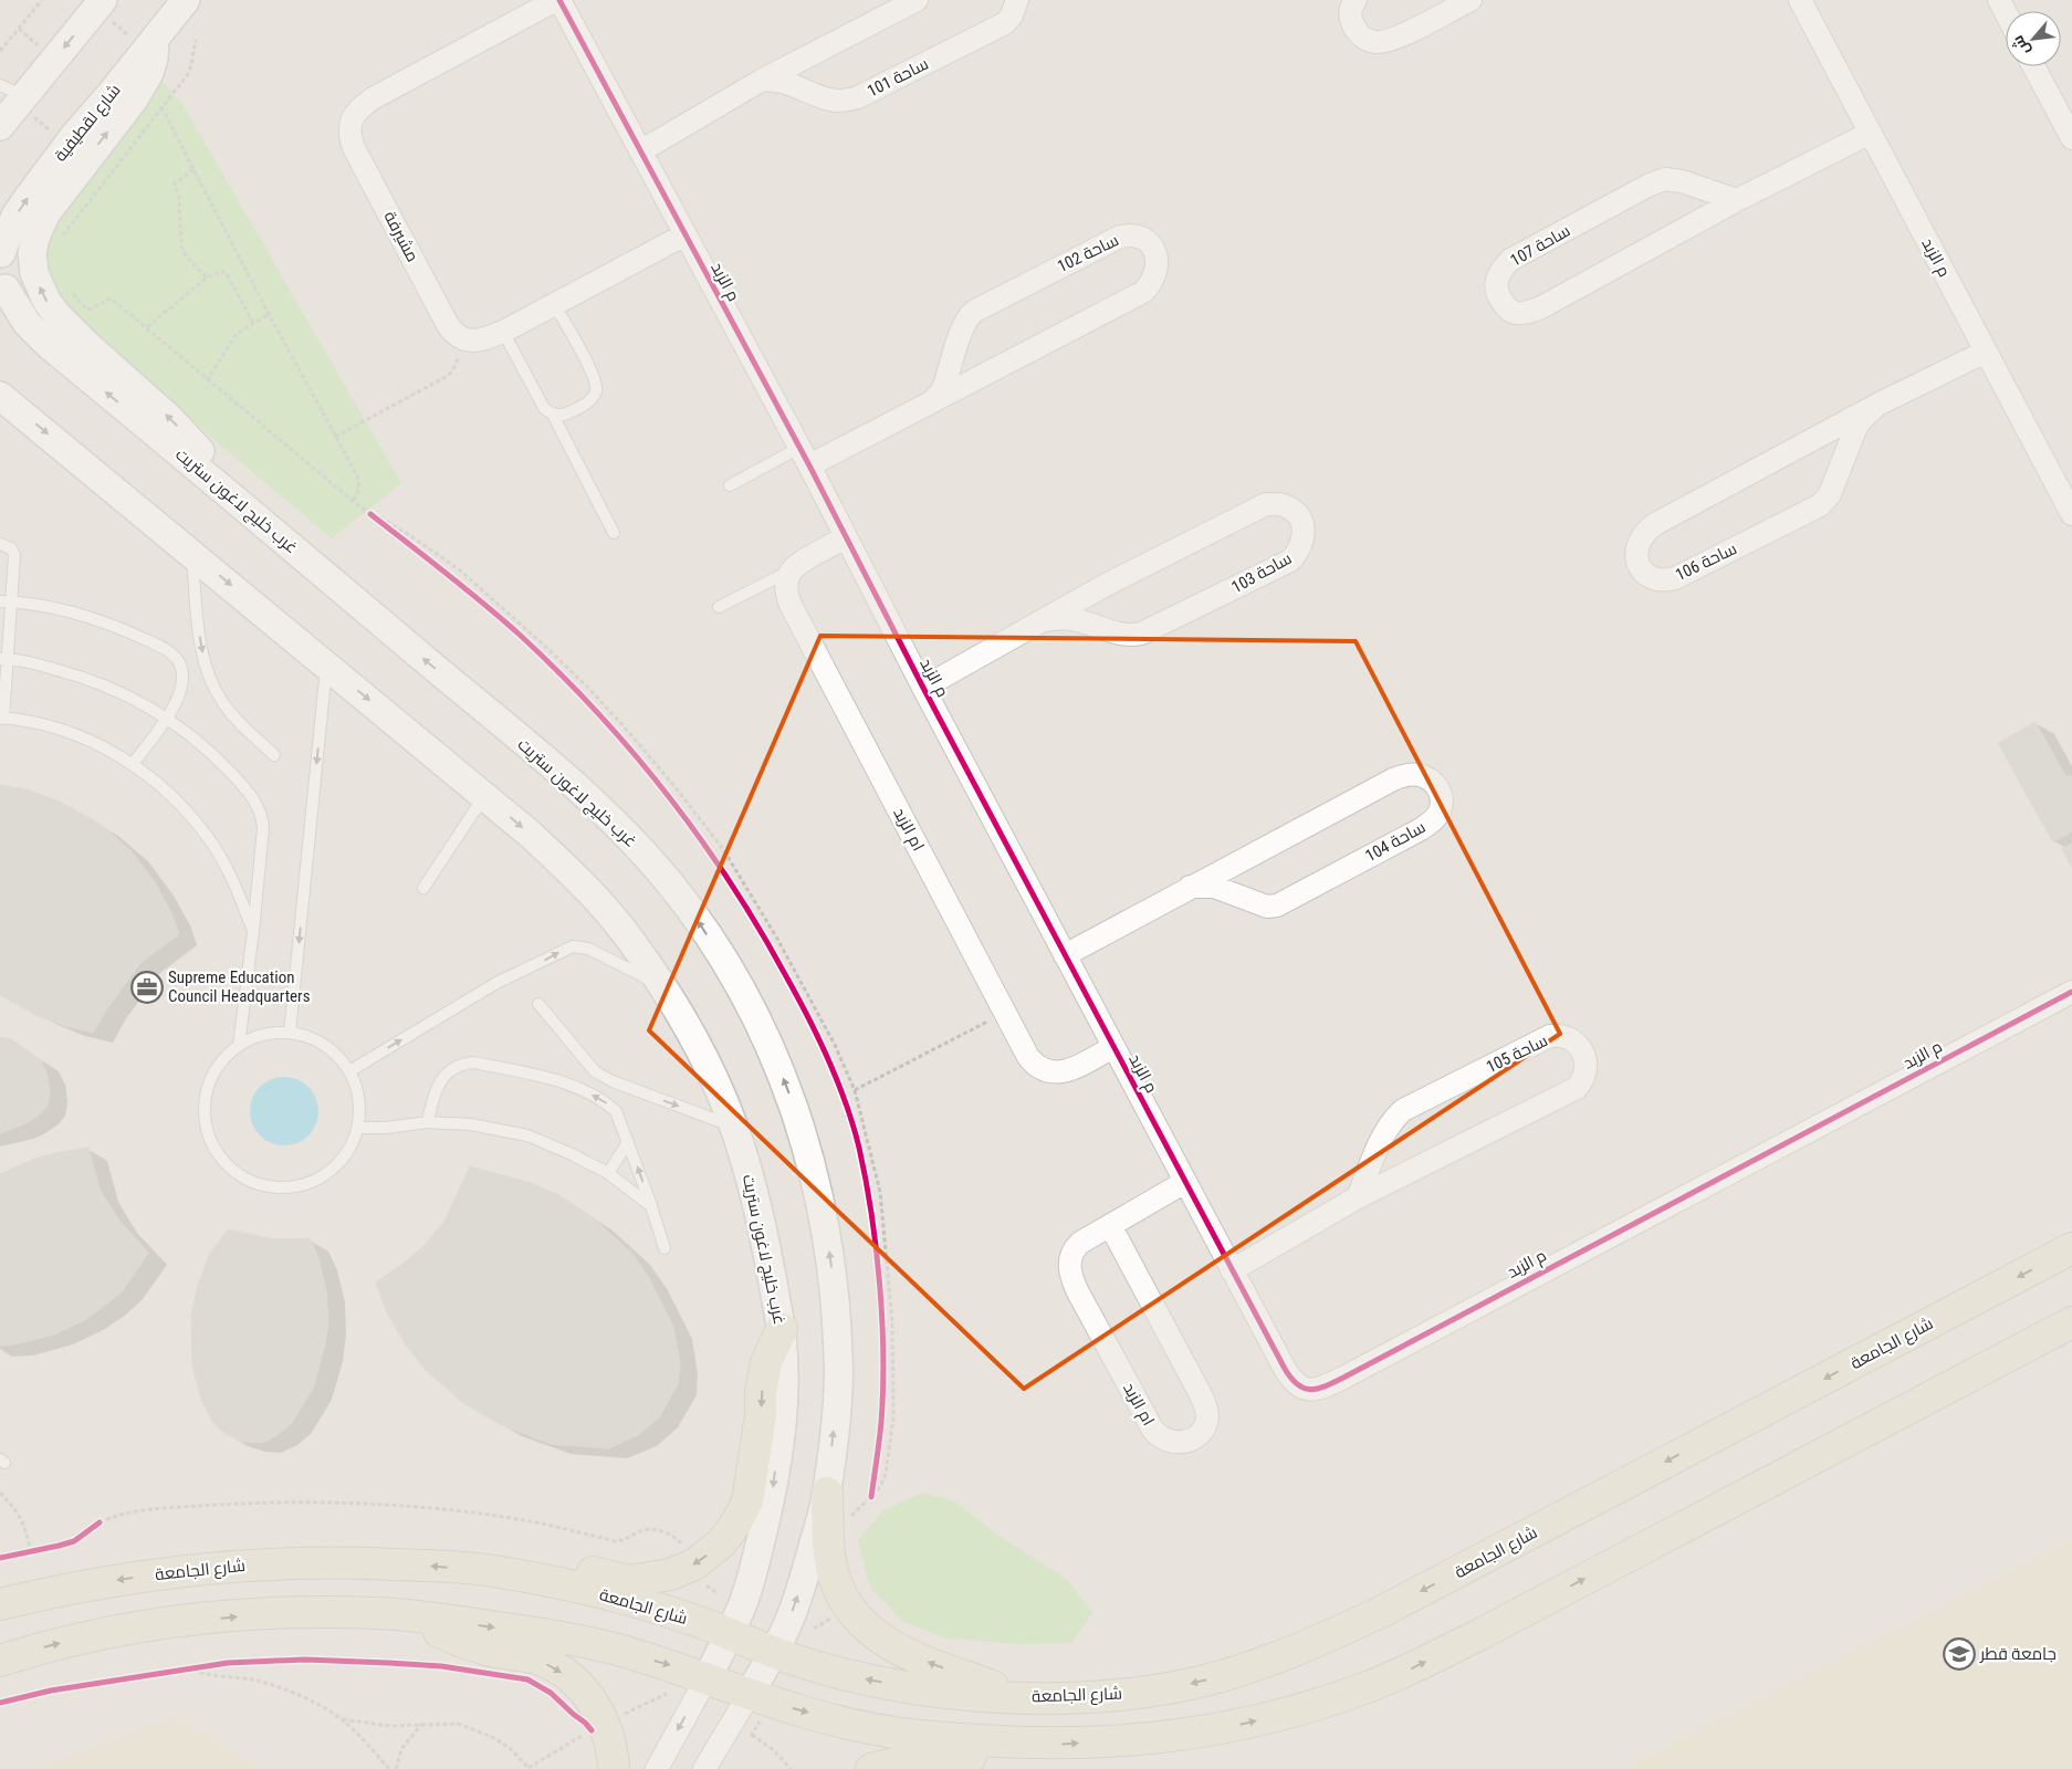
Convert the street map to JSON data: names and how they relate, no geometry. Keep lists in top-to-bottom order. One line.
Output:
{"streets":{"main road":["شارع الجامعة"],"street":["ساحة 101","شارع لقطيفية","مشيرفة","ساحة 107","ساحة 102","م الزبد","غرب خليج لاغون ستريت","ساحة 106","ساحة 103","ام الزبد","ساحة 104","ساحة 105"]},"crossings":[["مشيرفة","م الزبد"],["ساحة 107","م الزبد"],["ساحة 102","م الزبد"],["م الزبد","ساحة 106"],["م الزبد","ساحة 103"],["م الزبد","ام الزبد"],["م الزبد","ساحة 104"],["م الزبد","ساحة 105"],["غرب خليج لاغون ستريت","شارع الجامعة"]],"one_way":["شارع لقطيفية"],"places":{"office":["Supreme Education Council Headquarters"],"school or university":["جامعة قطر"]},"north":"bottom left"}
